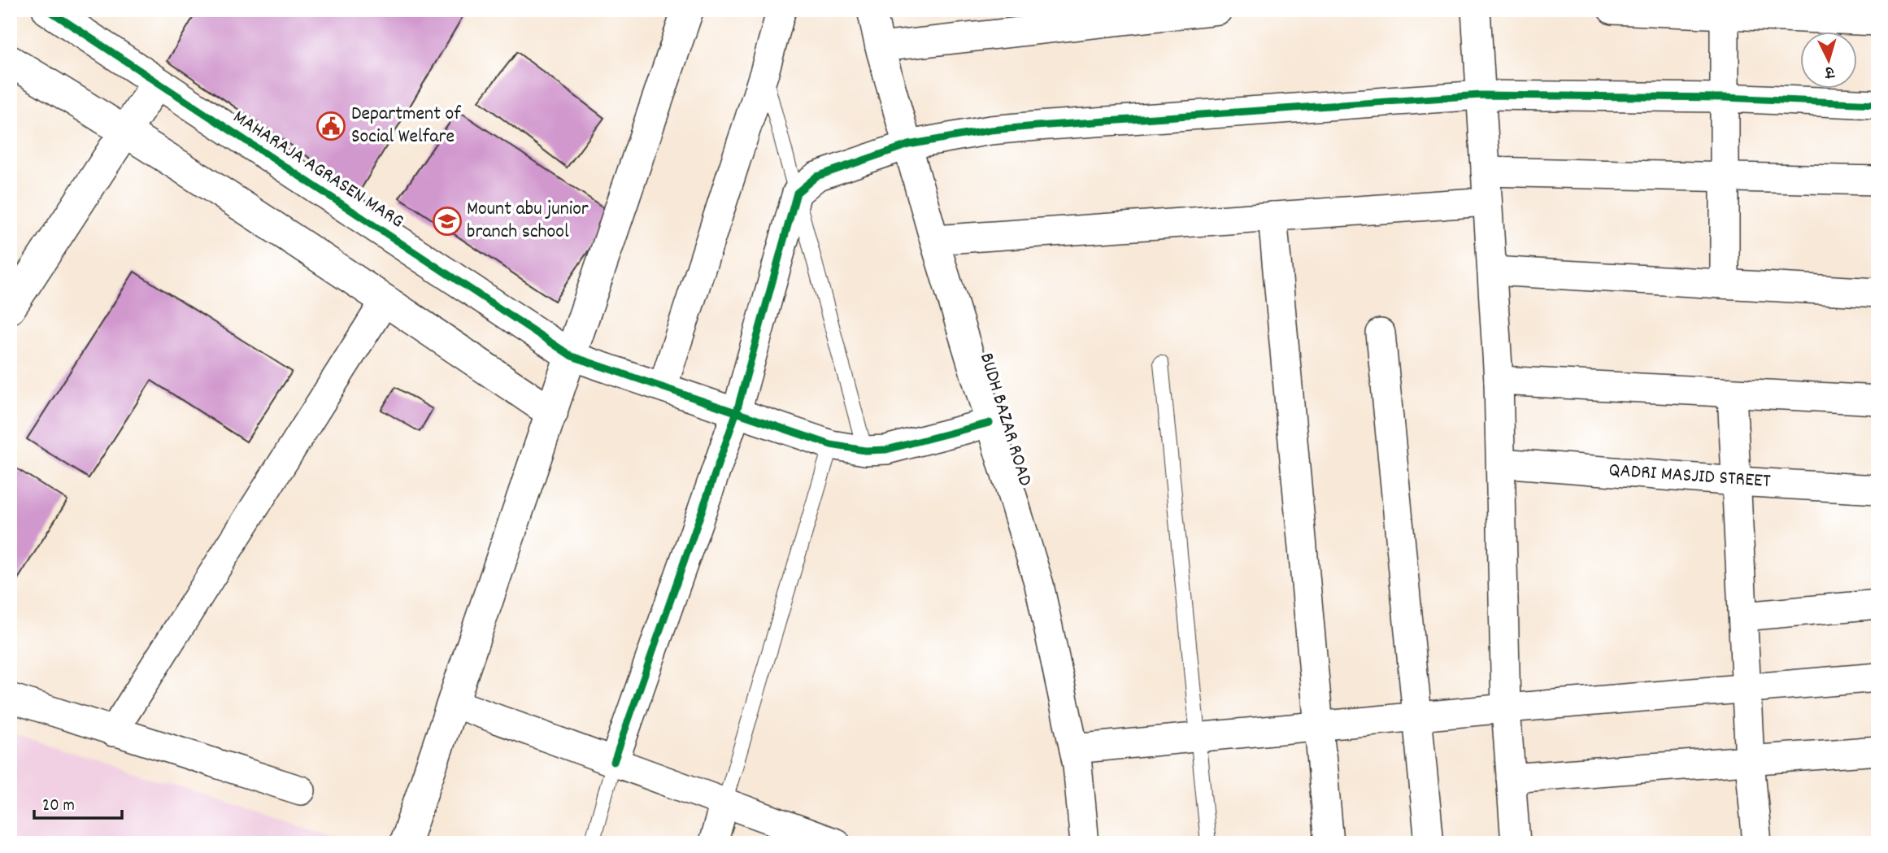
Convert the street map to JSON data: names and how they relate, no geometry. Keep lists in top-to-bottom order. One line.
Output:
{"streets":{"street":["MAHARAJA AGRASEN MARG","BUDH BAZAR ROAD","QADRI MASJID STREET"]},"places":{"public building":["Department of Social Welfare"],"school or university":["Mount abu junior branch school"]},"scale_bar":"20 m","north":"bottom"}
